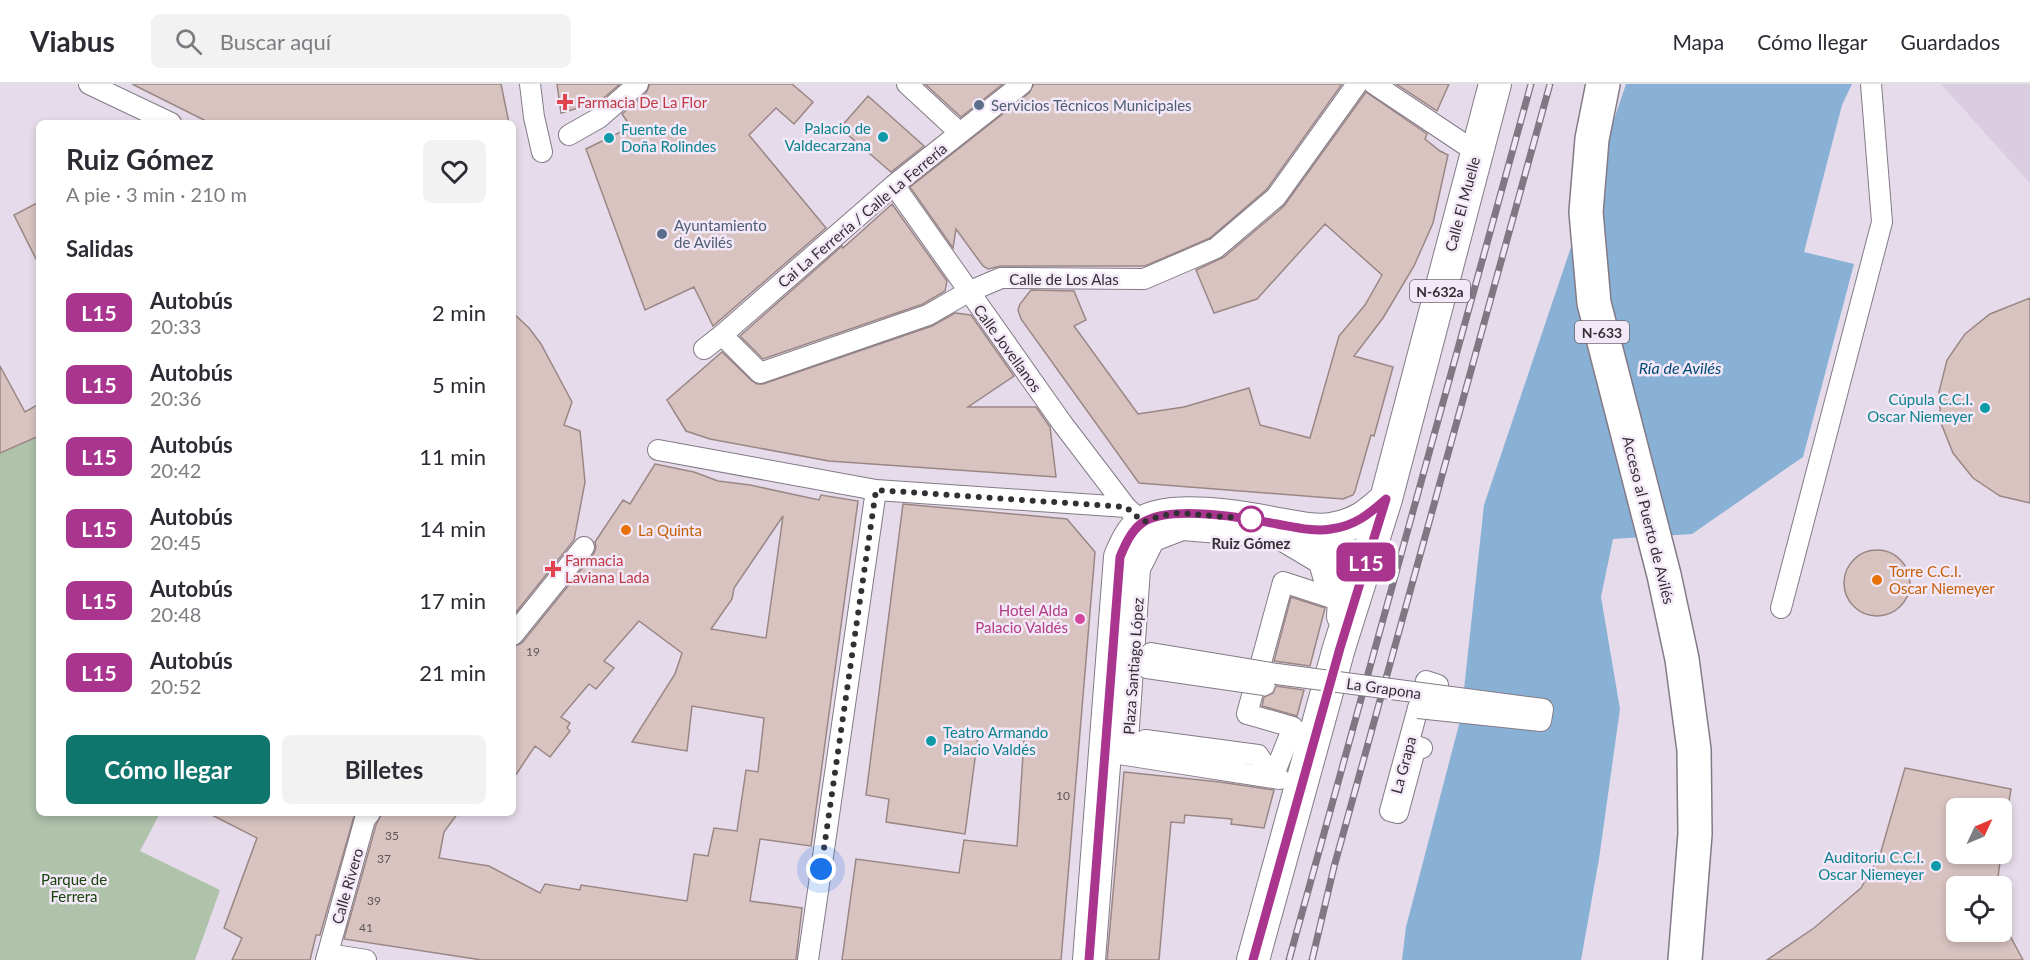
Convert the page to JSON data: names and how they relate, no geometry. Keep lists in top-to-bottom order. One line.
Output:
{"streets":{"highway":["N-633","Acceso al Puerto de Avilés"],"main road":["Calle El Muelle","N-632a"],"street":["Cai La Ferrería / Calle La Ferrería","Calle de Los Alas","Calle Jovellanos","Plaza Santiago López","La Grapona","La Grapa","Calle Rivero"]},"crossings":[["Cai La Ferrería / Calle La Ferrería","Calle de Los Alas"],["Cai La Ferrería / Calle La Ferrería","Calle Jovellanos"],["Calle de Los Alas","Calle Jovellanos"],["La Grapona","La Grapa"]],"water":["Ría de Avilés"],"parks":["Parque de Ferrera"],"places":{"health":["Farmacia De La Flor","Farmacia Laviana Lada"],"other":["Servicios Técnicos Municipales","Palacio de Valdecarzana","Fuente de Doña Rolindes","Ayuntamiento de Avilés","Cúpula C.C.I. Oscar Niemeyer","Ruiz Gómez","La Quinta","Torre C.C.I. Oscar Niemeyer","Hotel Alda Palacio Valdés","Teatro Armando Palacio Valdés","Auditoriu C.C.I. Oscar Niemeyer"]},"lines":["bus line L15"],"house_numbers":["19","10","35","37","39","41"],"north":"top right","page":{"header":"Viabus","search":"Buscar aquí","nav":["Mapa","Cómo llegar","Guardados"],"on_map":"L15","heading":[["Ruiz Gómez","A pie · 3 min · 210 m"],"Salidas"],"list":[{"mark":"L15","name":"Autobús","note":"20:33","value":"2 min"},{"mark":"L15","name":"Autobús","note":"20:36","value":"5 min"},{"mark":"L15","name":"Autobús","note":"20:42","value":"11 min"},{"mark":"L15","name":"Autobús","note":"20:45","value":"14 min"},{"mark":"L15","name":"Autobús","note":"20:48","value":"17 min"},{"mark":"L15","name":"Autobús","note":"20:52","value":"21 min"}],"buttons":["Cómo llegar","Billetes"]}}
